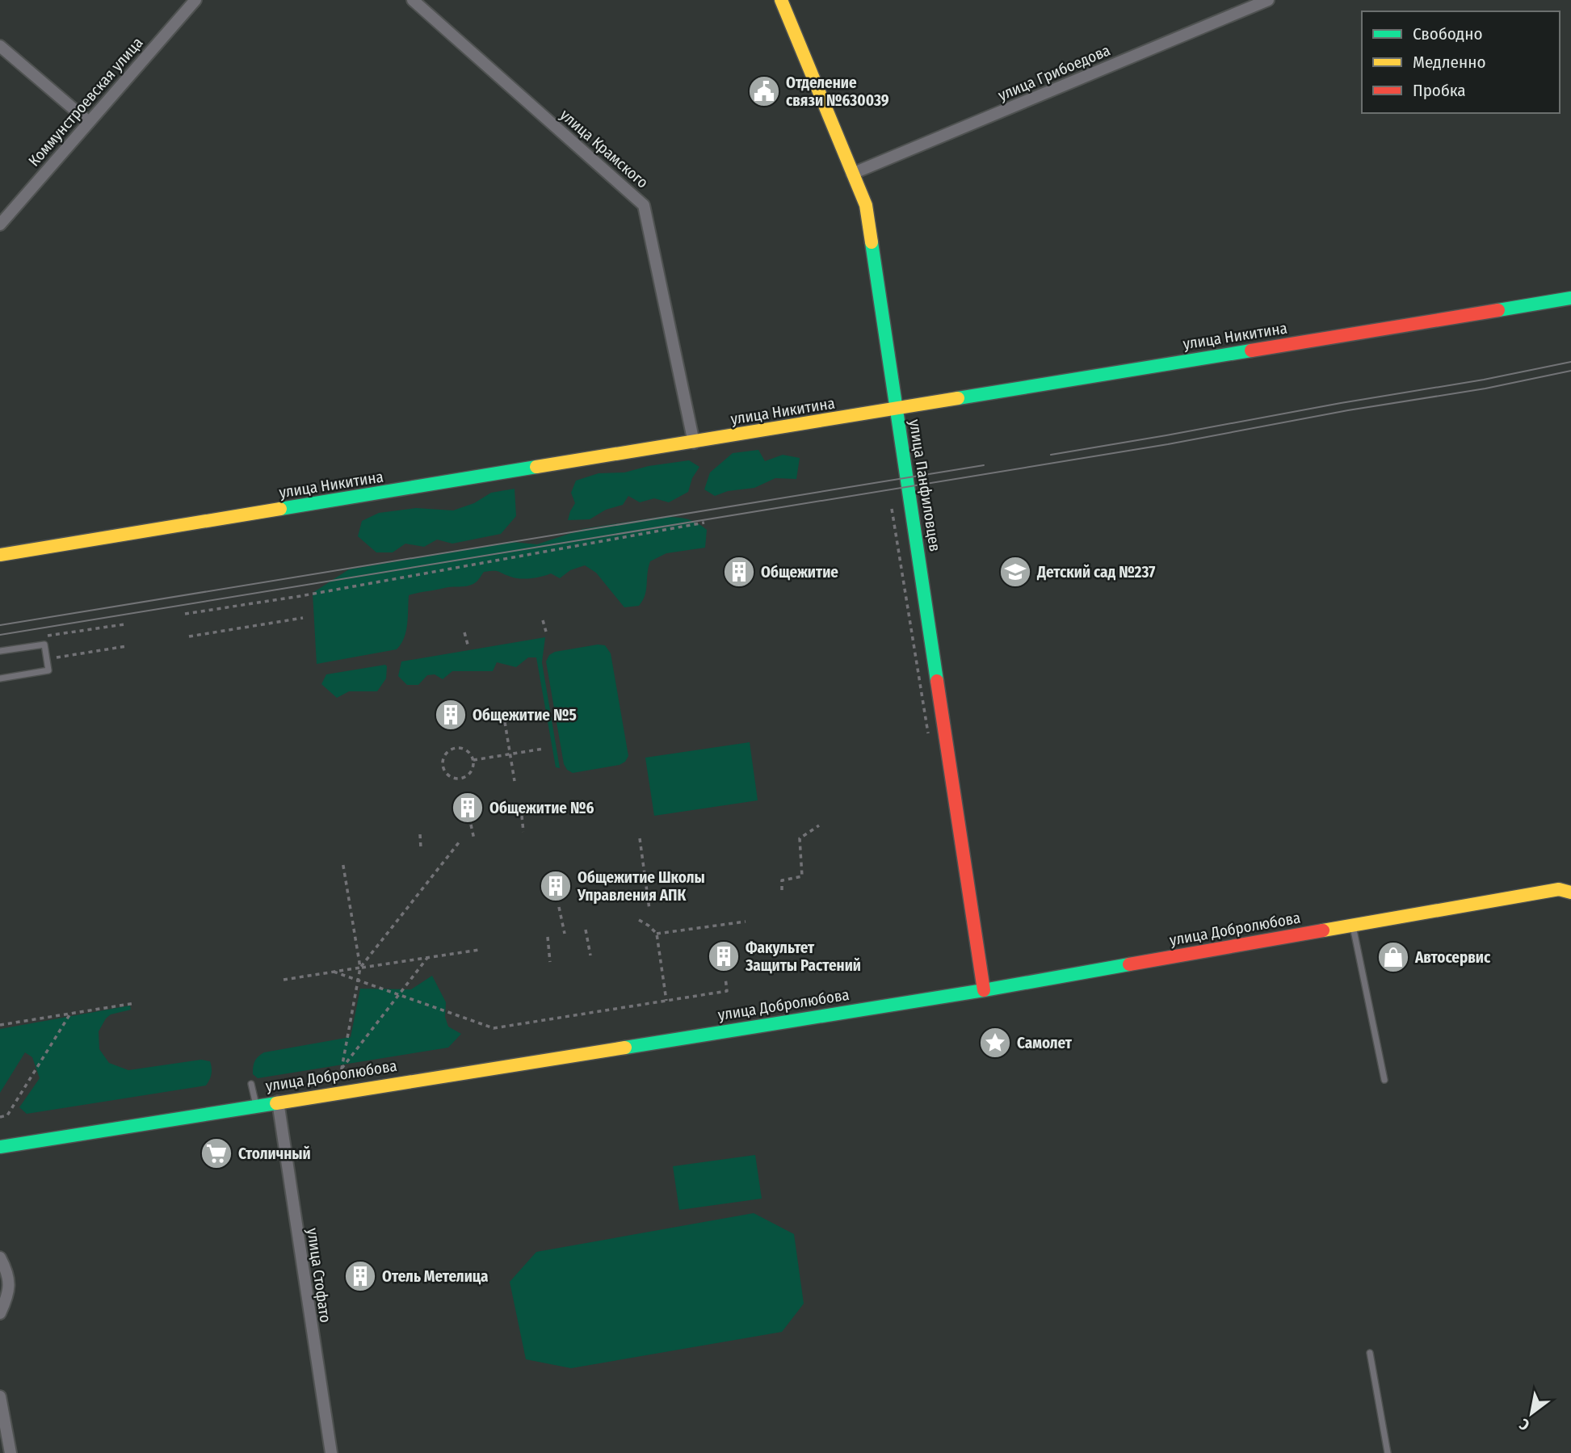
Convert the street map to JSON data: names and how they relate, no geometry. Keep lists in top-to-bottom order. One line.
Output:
{"streets":{"street":["улица Грибоедова","Коммунстроевская улица","улица Крамского","улица Никитина","улица Панфиловцев","улица Добролюбова","улица Стофато"]},"crossings":[["улица Грибоедова","улица Панфиловцев"],["улица Крамского","улица Никитина"],["улица Никитина","улица Панфиловцев"],["улица Панфиловцев","улица Добролюбова"],["улица Добролюбова","улица Стофато"]],"places":{"public building":["Отделение связи №630039"],"building":["Общежитие","Общежитие №5","Общежитие №6","Общежитие Школы Управления АПК","Факультет Защиты Растений","Отель Метелица"],"school or university":["Детский сад №237"],"shop":["Автосервис"],"place":["Самолет"],"supermarket":["Столичный"]},"legend":["Свободно","Медленно","Пробка"],"north":"bottom left"}
